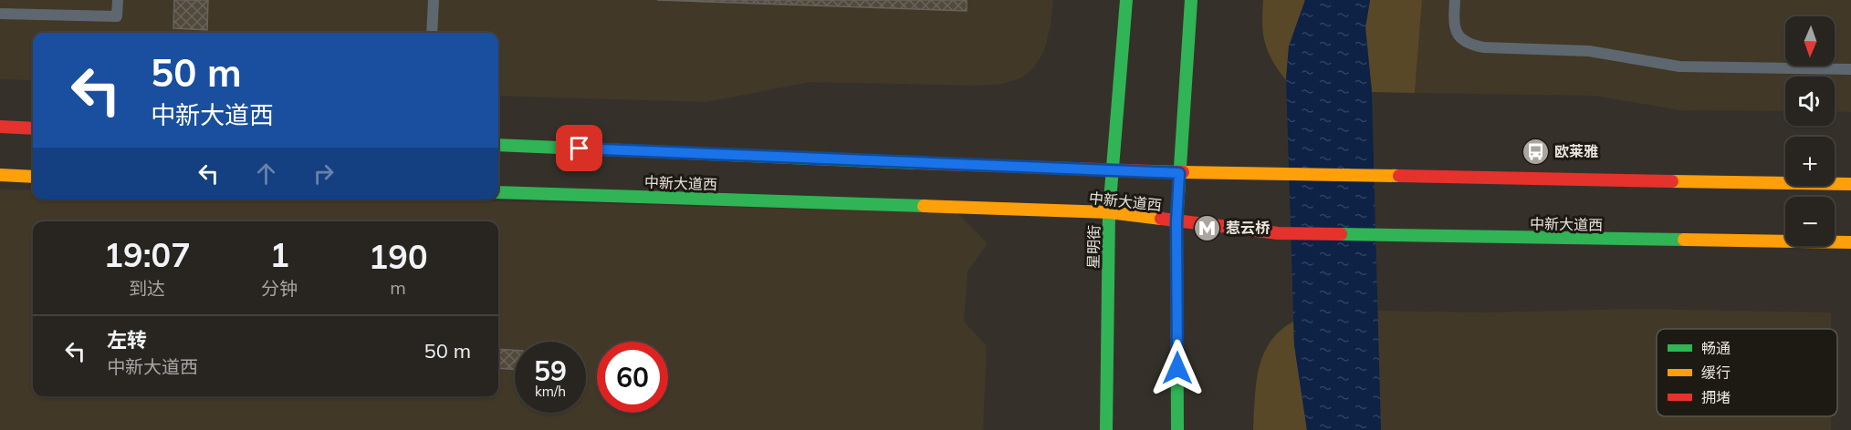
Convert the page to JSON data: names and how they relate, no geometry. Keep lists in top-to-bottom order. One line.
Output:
{"streets":{"main road":["中新大道西","星明街"]},"crossings":[["中新大道西","星明街"]],"places":{"bus stop":["欧莱雅"],"metro station":["惹云桥"]},"legend":["畅通","缓行","拥堵"],"north":"bottom","page":{"map_buttons":["+","−"],"turn":["50 m","中新大道西"],"eta":["19:07","到达","1","分钟","190","m"],"list":[{"name":"左转","note":"中新大道西","value":"50 m"}],"speed":"59 km/h","limit":"60"}}
